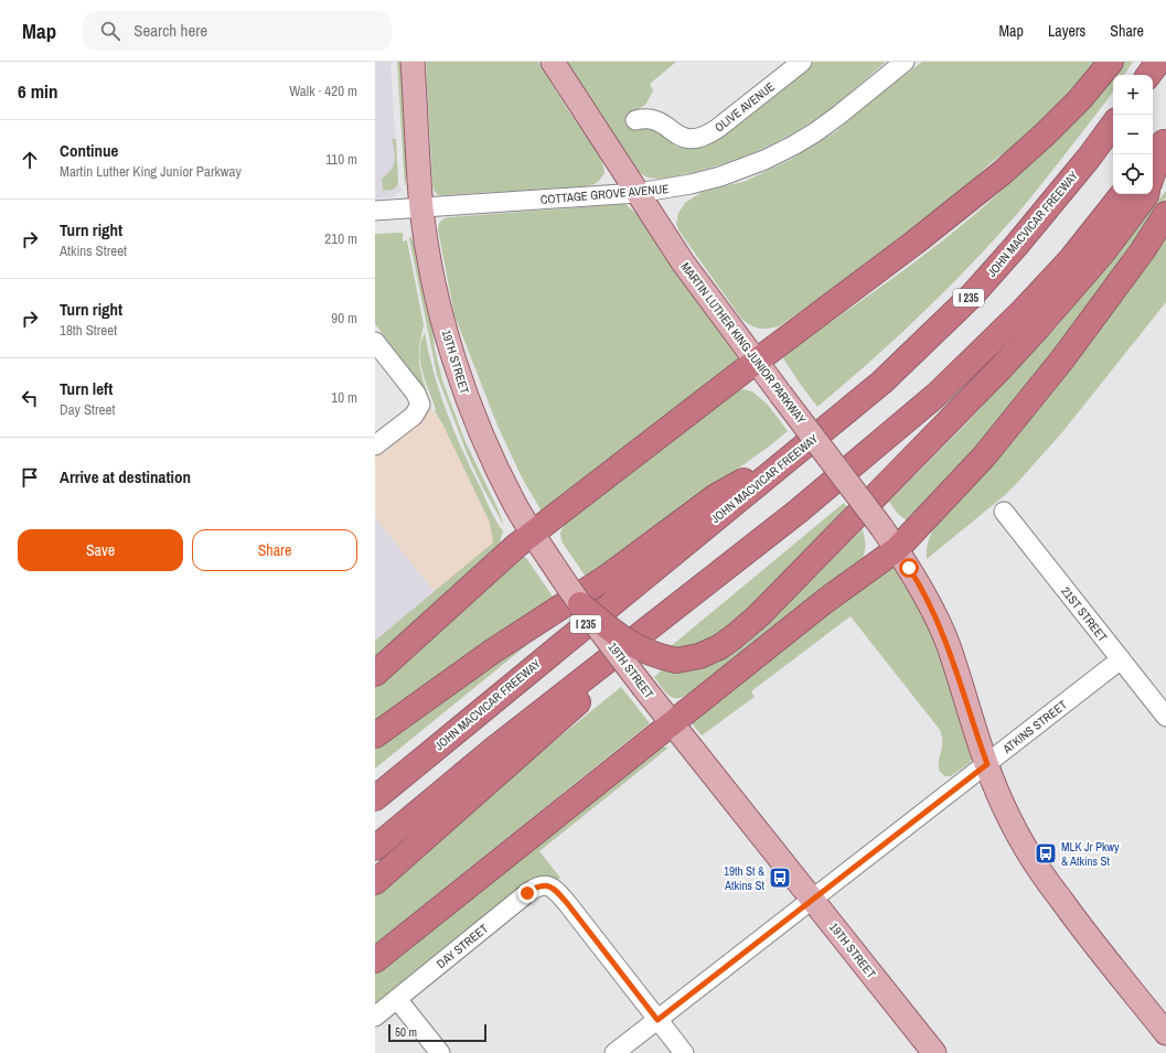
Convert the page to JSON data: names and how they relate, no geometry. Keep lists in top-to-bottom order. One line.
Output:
{"streets":{"highway":["JOHN MACVICAR FREEWAY","I 235"],"main road":["MARTIN LUTHER KING JUNIOR PARKWAY","19TH STREET"],"street":["OLIVE AVENUE","COTTAGE GROVE AVENUE","21ST STREET","ATKINS STREET","DAY STREET"]},"crossings":[["COTTAGE GROVE AVENUE","MARTIN LUTHER KING JUNIOR PARKWAY"],["COTTAGE GROVE AVENUE","19TH STREET"],["MARTIN LUTHER KING JUNIOR PARKWAY","ATKINS STREET"],["19TH STREET","ATKINS STREET"],["21ST STREET","ATKINS STREET"],["ATKINS STREET","DAY STREET"]],"places":{"bus stop":["MLK Jr Pkwy & Atkins St","19th St & Atkins St"]},"scale_bar":"50 m","page":{"header":"Map","search":"Search here","nav":["Map","Layers","Share"],"heading":["6 min","Walk · 420 m"],"map_buttons":["+","−"],"list":[["Continue","Martin Luther King Junior Parkway","110 m"],["Turn right","Atkins Street","210 m"],["Turn right","18th Street","90 m"],["Turn left","Day Street","10 m"],"Arrive at destination"],"buttons":["Save","Share"],"scale":"50 m"}}
